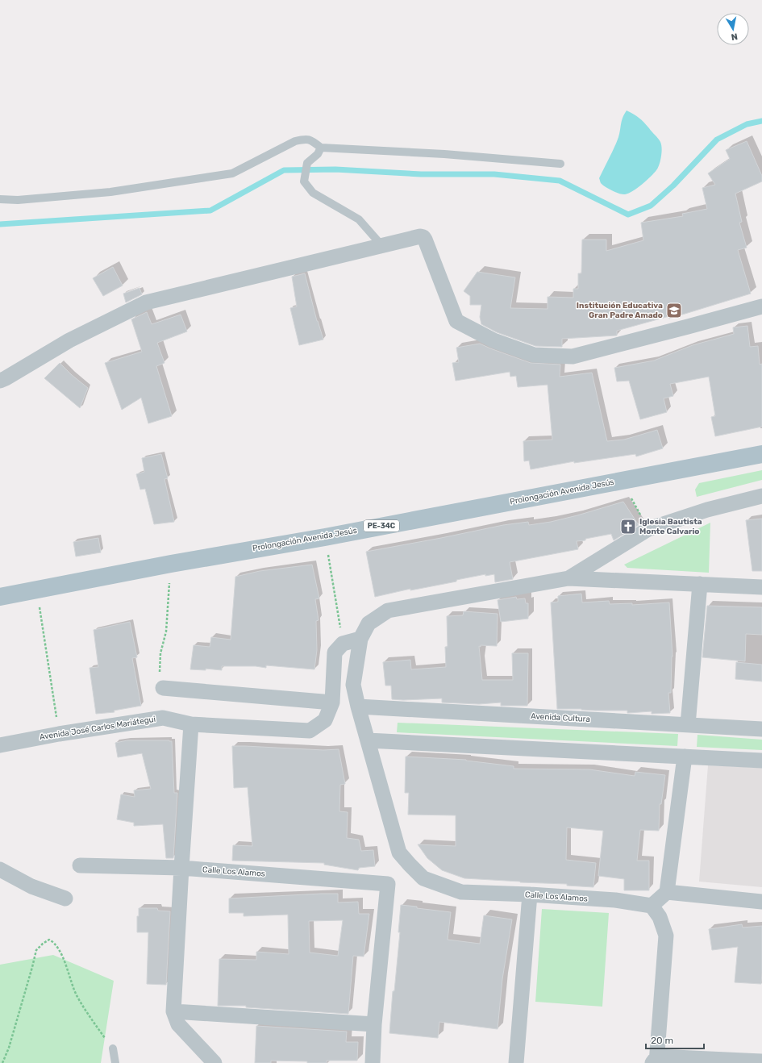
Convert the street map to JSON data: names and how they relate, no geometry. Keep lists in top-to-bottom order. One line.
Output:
{"streets":{"main road":["Prolongación Avenida Jesús","PE-34C"],"street":["Avenida Cultura","Avenida José Carlos Mariátegui","Calle Los Alamos"]},"crossings":[["Avenida Cultura","Calle Los Alamos"]],"places":{"school or university":["Institución Educativa Gran Padre Amado"],"church":["Iglesia Bautista Monte Calvario"]},"scale_bar":"20 m","north":"bottom"}
